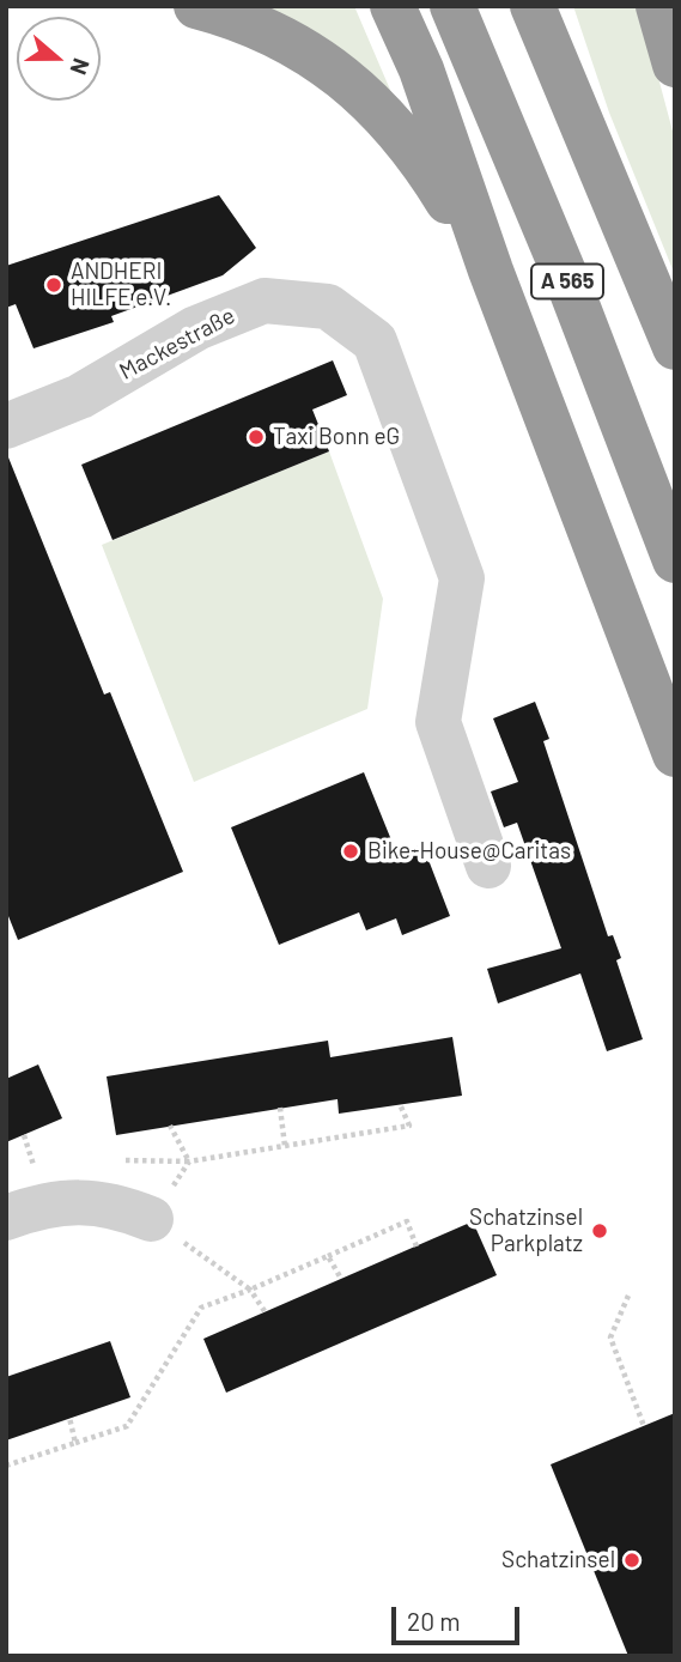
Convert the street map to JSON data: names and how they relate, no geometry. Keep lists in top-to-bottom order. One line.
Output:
{"streets":{"highway":["A 565"],"street":["Mackestraße"]},"places":["ANDHERI HILFE e.V.","Taxi Bonn eG","Bike-House@Caritas","Schatzinsel Parkplatz","Schatzinsel"],"scale_bar":"20 m","north":"right"}
